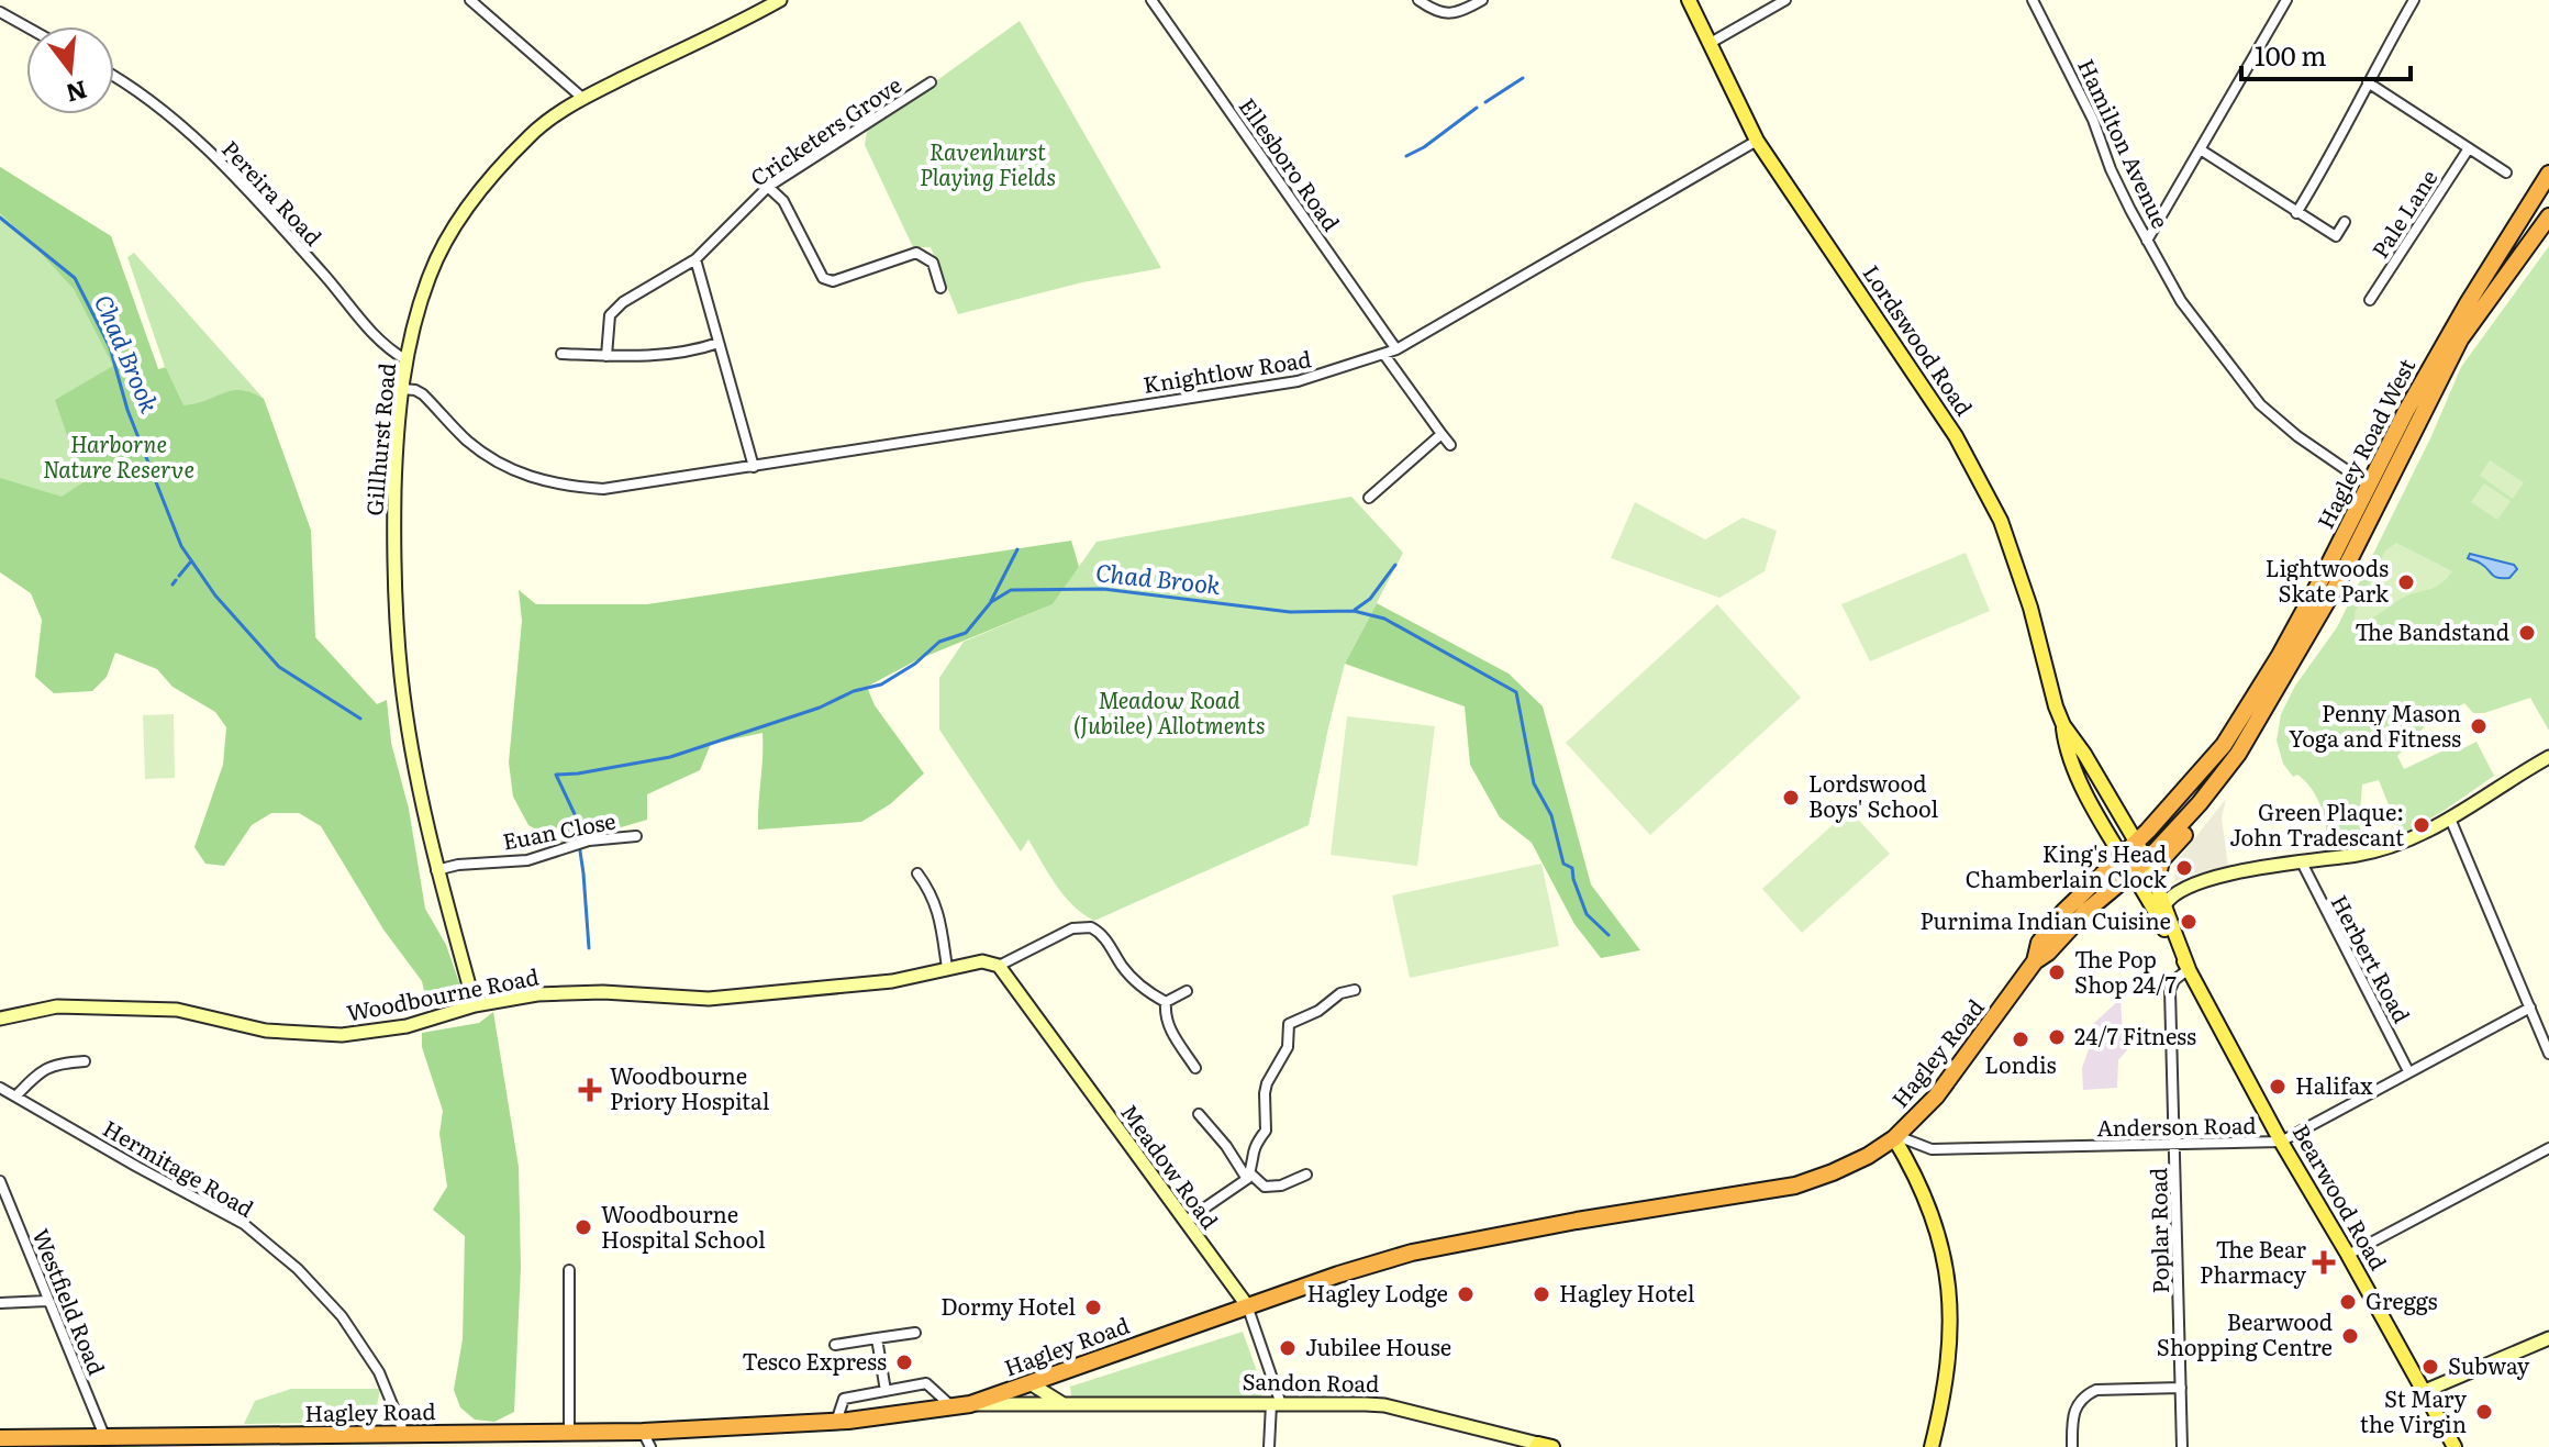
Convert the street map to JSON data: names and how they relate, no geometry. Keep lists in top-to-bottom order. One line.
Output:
{"streets":{"highway":["Hagley Road West","Hagley Road"],"main road":["Lordswood Road","Bearwood Road"],"street":["Cricketers Grove","Hamilton Avenue","Ellesboro Road","Pereira Road","Pale Lane","Knightlow Road","Gillhurst Road","Euan Close","Herbert Road","Woodbourne Road","Anderson Road","Meadow Road","Hermitage Road","Poplar Road","Westfield Road","Sandon Road"]},"crossings":[["Hamilton Avenue","Hagley Road West"],["Ellesboro Road","Knightlow Road"],["Pereira Road","Gillhurst Road"],["Lordswood Road","Knightlow Road"],["Lordswood Road","Hagley Road West"],["Lordswood Road","Hagley Road"],["Lordswood Road","Bearwood Road"],["Knightlow Road","Gillhurst Road"],["Gillhurst Road","Euan Close"],["Gillhurst Road","Woodbourne Road"],["Hagley Road West","Hagley Road"],["Hagley Road West","Bearwood Road"],["Herbert Road","Anderson Road"],["Woodbourne Road","Meadow Road"],["Hagley Road","Anderson Road"],["Hagley Road","Meadow Road"],["Hagley Road","Hermitage Road"],["Hagley Road","Bearwood Road"],["Hagley Road","Westfield Road"],["Hagley Road","Sandon Road"],["Anderson Road","Bearwood Road"],["Anderson Road","Poplar Road"],["Meadow Road","Sandon Road"],["Bearwood Road","Poplar Road"]],"water":["Chad Brook"],"parks":["Ravenhurst Playing Fields","Harborne Nature Reserve","Meadow Road (Jubilee) Allotments"],"places":{"other":["Lightwoods Skate Park","The Bandstand","Penny Mason Yoga and Fitness","Lordswood Boys' School","Green Plaque: John Tradescant","King's Head Chamberlain Clock","Purnima Indian Cuisine","The Pop Shop 24/7","24/7 Fitness","Londis","Halifax","Woodbourne Hospital School","Hagley Lodge","Hagley Hotel","Greggs","Dormy Hotel","Bearwood Shopping Centre","Jubilee House","Tesco Express","Subway","St Mary the Virgin"],"health":["Woodbourne Priory Hospital","The Bear Pharmacy"]},"scale_bar":"100 m","north":"bottom"}
